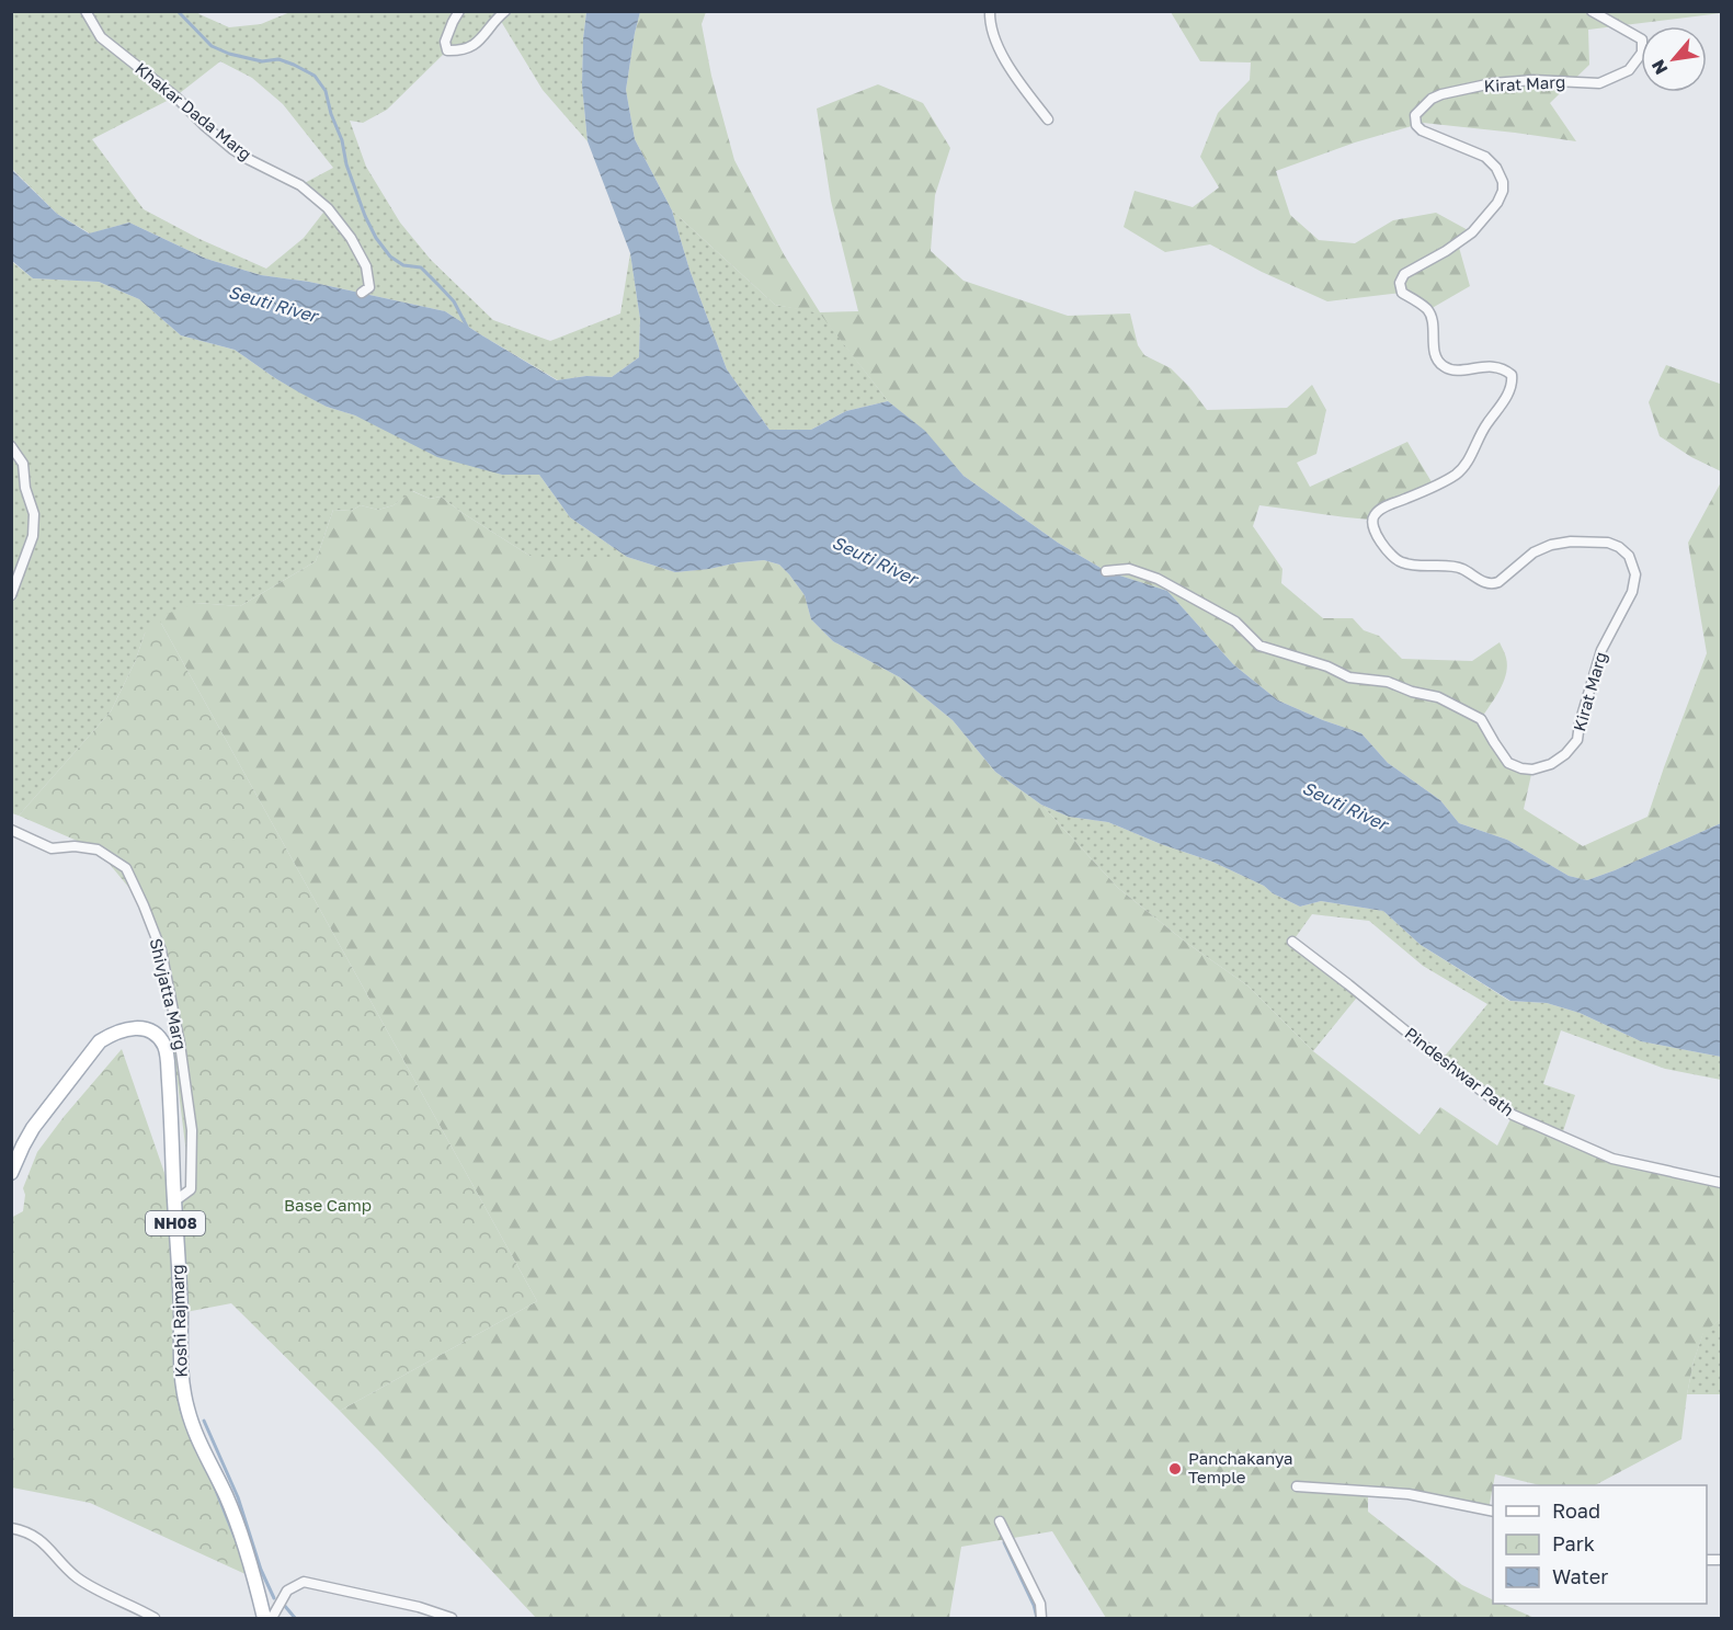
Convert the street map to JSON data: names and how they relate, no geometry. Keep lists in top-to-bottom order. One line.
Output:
{"streets":{"main road":["NH08","Koshi Rajmarg"],"street":["Kirat Marg","Khakar Dada Marg","Shivjatta Marg","Pindeshwar Path"]},"crossings":[["Shivjatta Marg","Koshi Rajmarg"]],"water":["Seuti River"],"parks":["Base Camp"],"places":["Panchakanya Temple"],"legend":["Road","Park","Water"],"north":"bottom left"}
